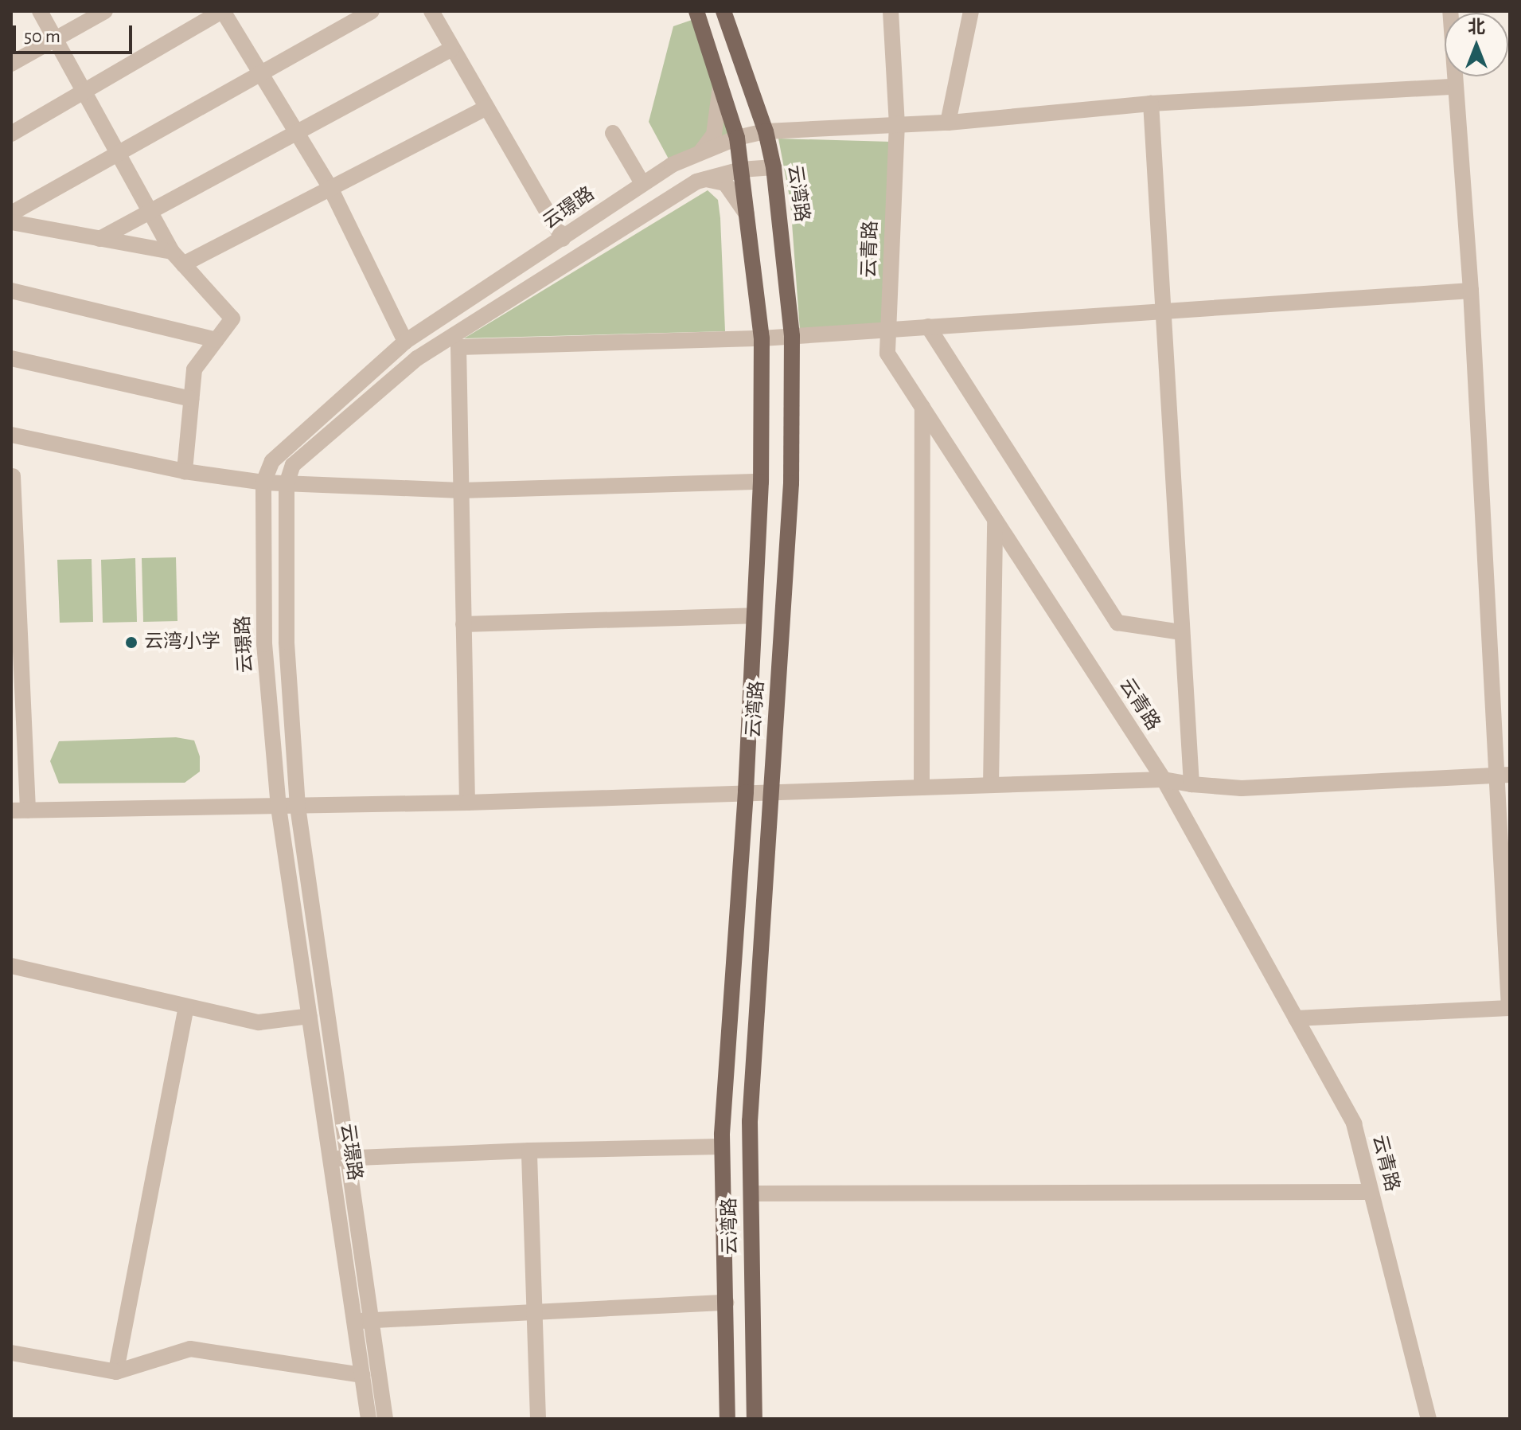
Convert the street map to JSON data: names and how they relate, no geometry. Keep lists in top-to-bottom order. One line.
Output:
{"streets":{"main road":["云湾路"],"street":["云璟路","云青路"]},"crossings":[["云湾路","云璟路"],["云璟路","云青路"]],"places":["云湾小学"],"scale_bar":"50 m","north":"top"}
